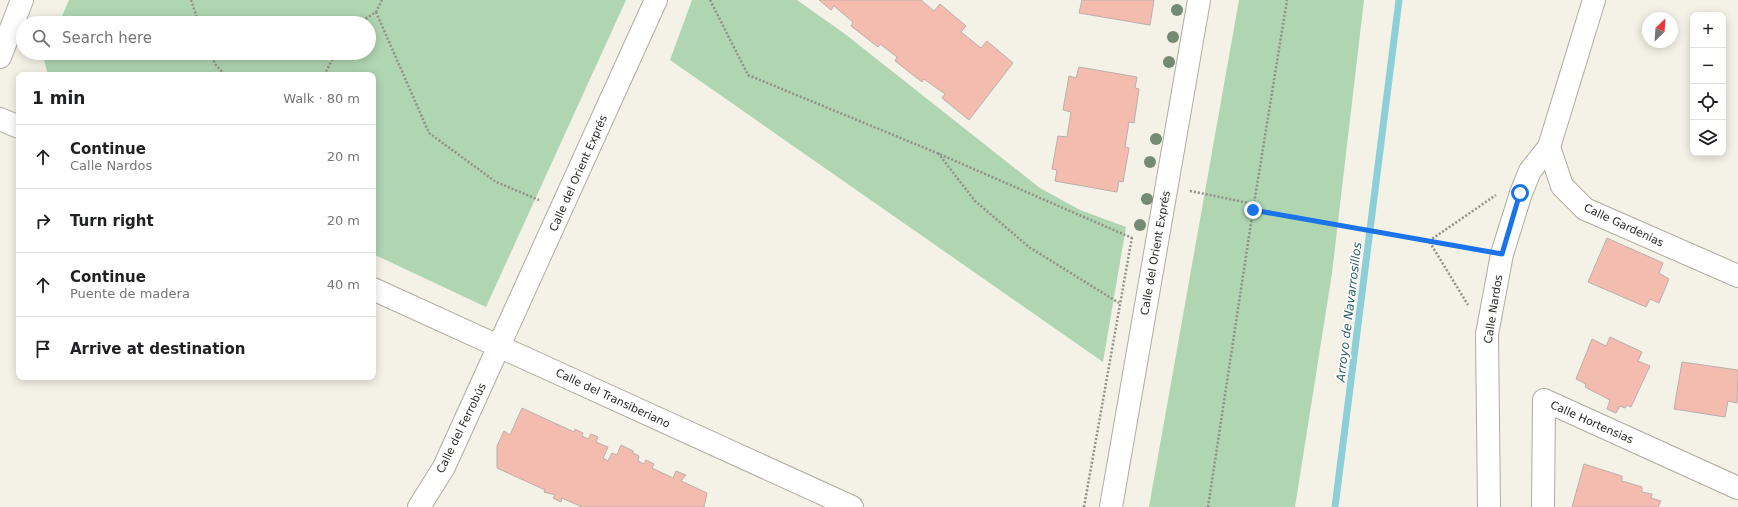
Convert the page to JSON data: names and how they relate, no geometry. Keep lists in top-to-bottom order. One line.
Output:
{"streets":{"street":["Calle del Orient Exprés","Calle Gardenias","Calle Nardos","Calle del Transiberiano","Calle Hortensias","Calle del Ferrobús"]},"crossings":[["Calle del Orient Exprés","Calle del Transiberiano"],["Calle del Orient Exprés","Calle del Ferrobús"],["Calle Gardenias","Calle Nardos"],["Calle del Transiberiano","Calle del Ferrobús"]],"water":["Arroyo de Navarrosillos"],"north":"top right","page":{"map_buttons":["+","−"],"search":"Search here","heading":["1 min","Walk · 80 m"],"list":[["Continue","Calle Nardos","20 m"],["Turn right","20 m"],["Continue","Puente de madera","40 m"],"Arrive at destination"]}}
